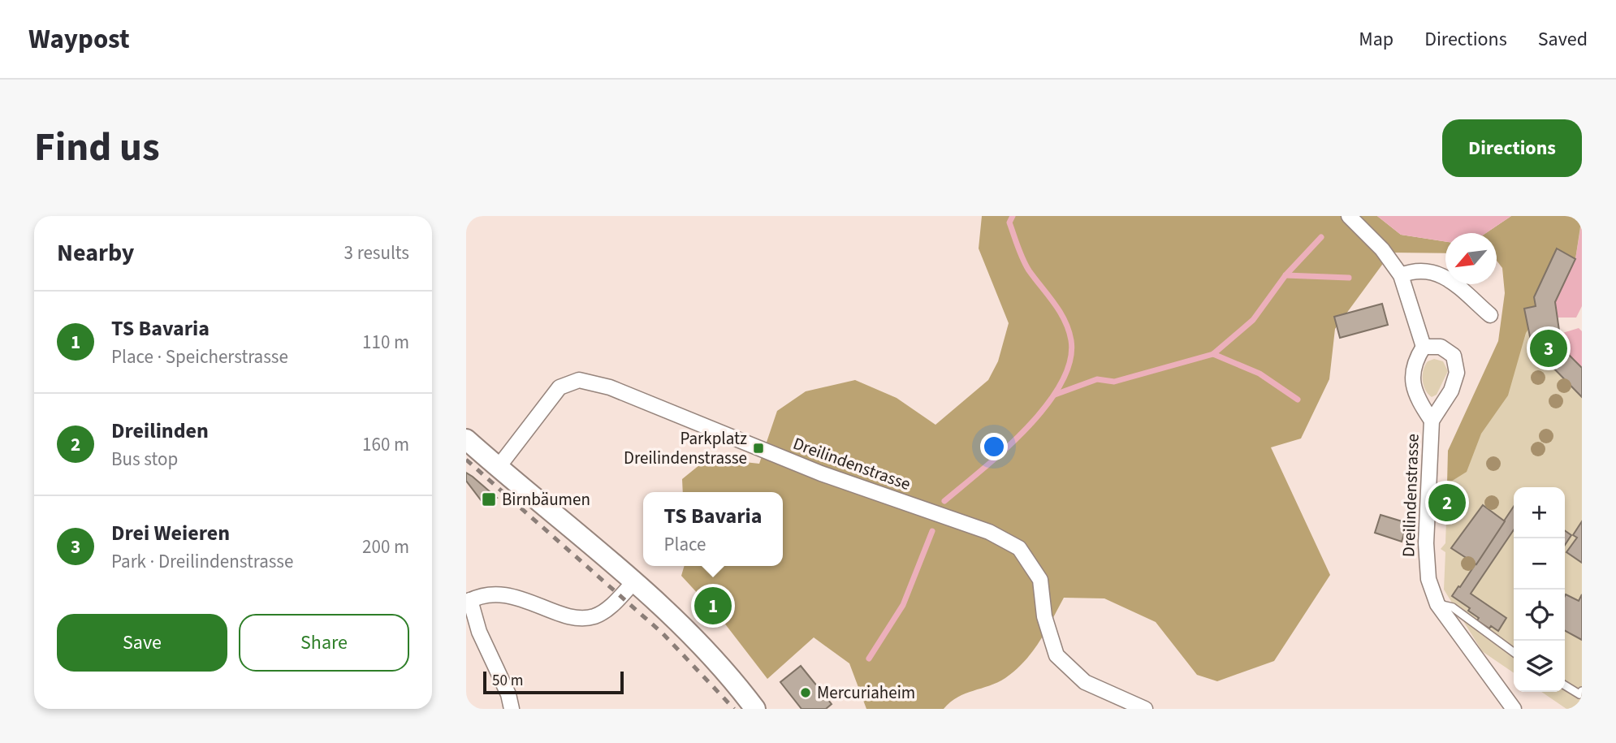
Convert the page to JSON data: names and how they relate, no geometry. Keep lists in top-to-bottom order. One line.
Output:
{"streets":{"street":["Dreilindenstrasse"]},"places":{"transit":["Parkplatz Dreilindenstrasse","Birnbäumen"],"other":["Mercuriaheim"]},"scale_bar":"50 m","north":"bottom left","page":{"header":"Waypost","nav":["Map","Directions","Saved"],"title":"Find us","buttons":["Directions",["Save","Share"]],"heading":["Nearby","3 results"],"list":[{"mark":"1","name":"TS Bavaria","note":"Place · Speicherstrasse","value":"110 m"},{"mark":"2","name":"Dreilinden","note":"Bus stop","value":"160 m"},{"mark":"3","name":"Drei Weieren","note":"Park · Dreilindenstrasse","value":"200 m"}],"pins":["3","2","1"],"map_buttons":["+","−"],"popup":["TS Bavaria","Place"],"scale":"50 m"}}
